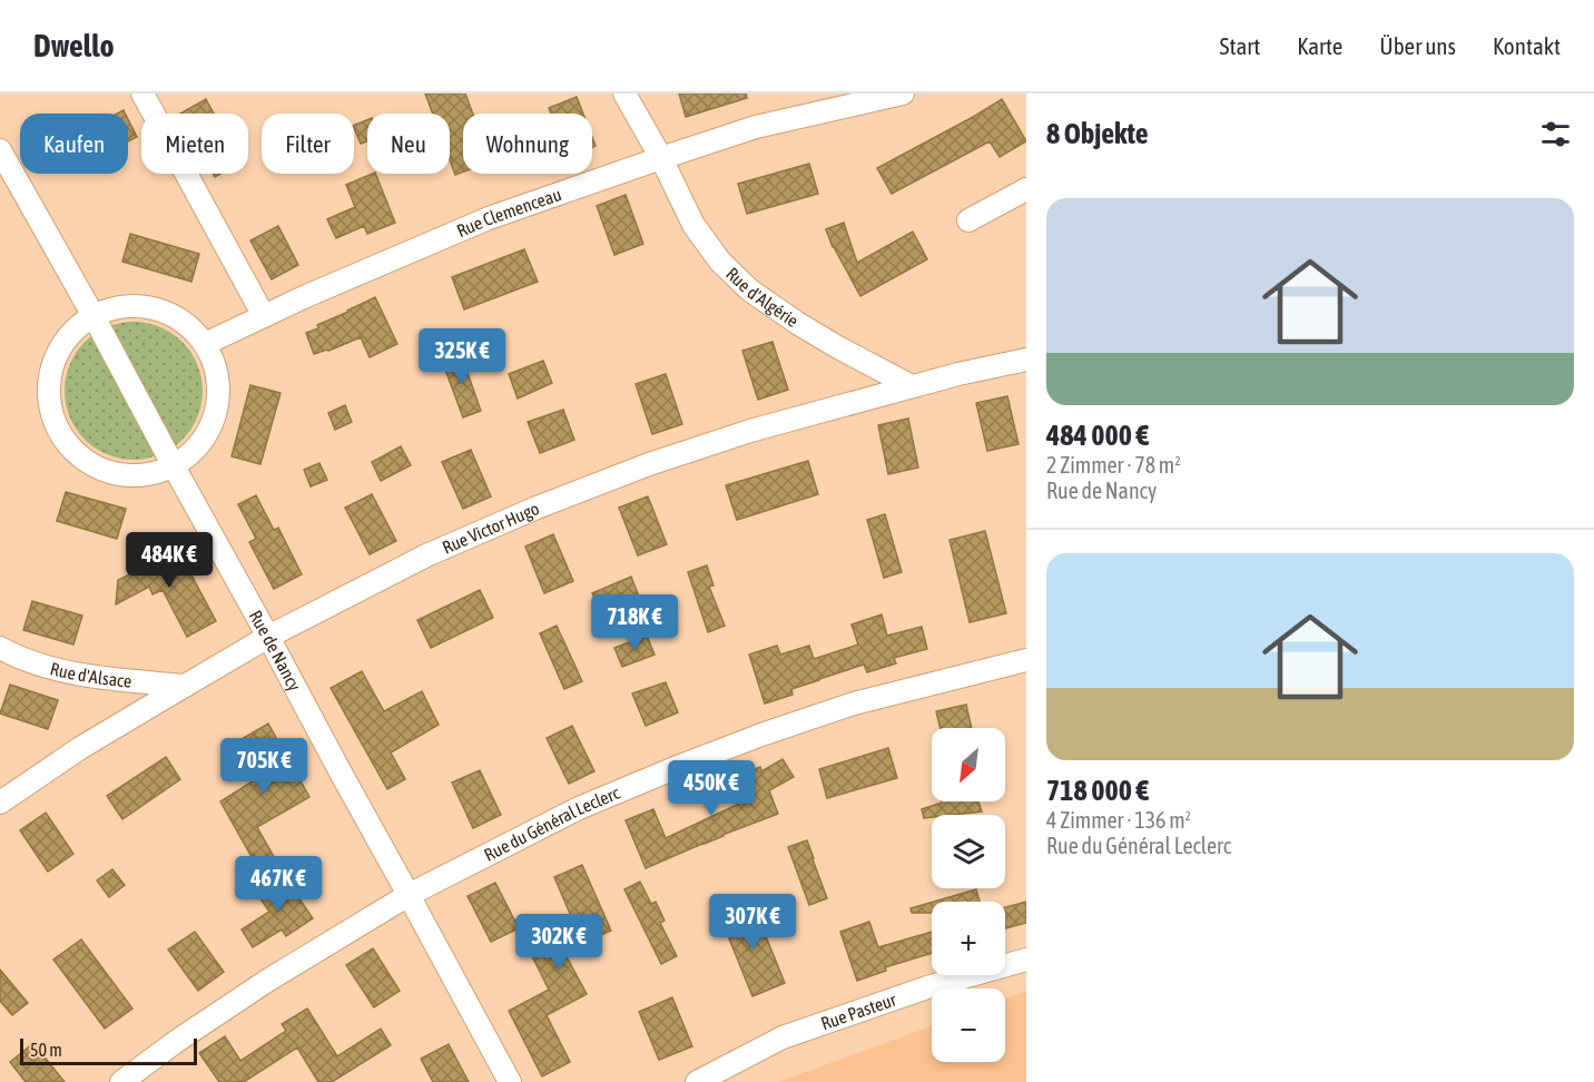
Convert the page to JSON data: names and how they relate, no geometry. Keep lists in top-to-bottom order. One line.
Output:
{"streets":{"street":["Rue Clemenceau","Rue d'Algérie","Rue Victor Hugo","Rue de Nancy","Rue d'Alsace","Rue du Général Leclerc","Rue Pasteur"]},"crossings":[["Rue Clemenceau","Rue d'Algérie"],["Rue d'Algérie","Rue Victor Hugo"],["Rue Victor Hugo","Rue de Nancy"],["Rue Victor Hugo","Rue d'Alsace"],["Rue de Nancy","Rue du Général Leclerc"]],"scale_bar":"50 m","north":"bottom left","page":{"header":"Dwello","nav":["Start","Karte","Über uns","Kontakt"],"heading":"8 Objekte","chip":["Kaufen","Mieten","Filter","Neu","Wohnung"],"list":[{"name":"484 000 €","note":"2 Zimmer · 78 m² · Rue de Nancy"},{"name":"718 000 €","note":"4 Zimmer · 136 m² · Rue du Général Leclerc"}],"price":["325K €","484K €","718K €","705K €","450K €","467K €","307K €","302K €"],"map_buttons":["+","−"],"scale":"50 m"}}
